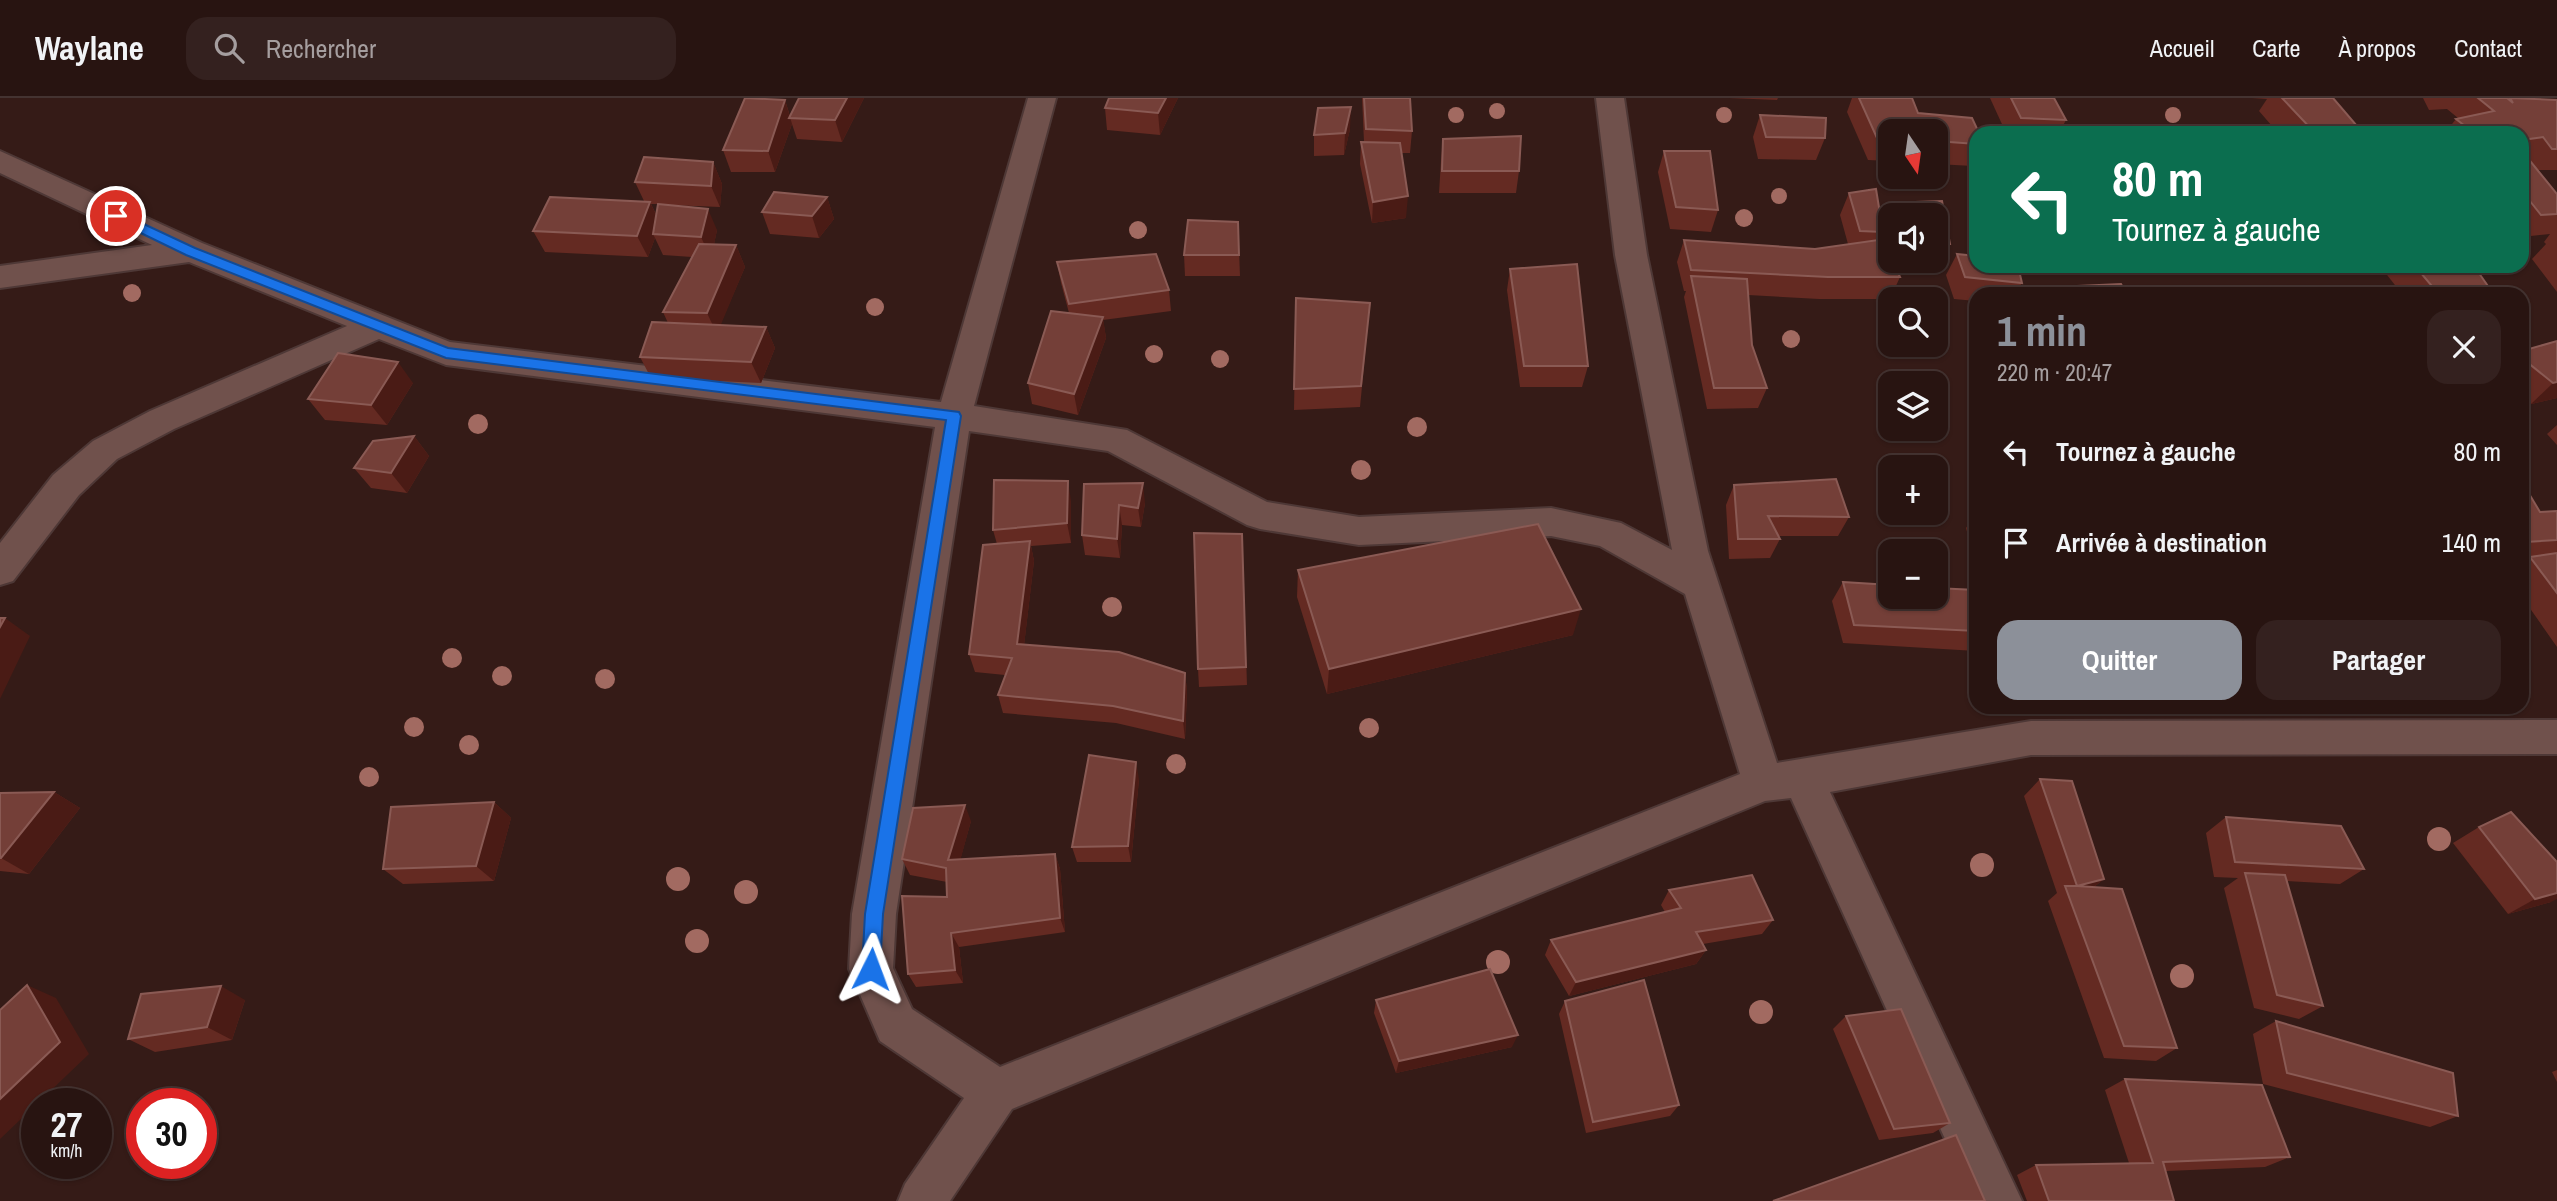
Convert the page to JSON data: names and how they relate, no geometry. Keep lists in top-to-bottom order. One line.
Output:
{"north":"bottom","page":{"header":"Waylane","search":"Rechercher","nav":["Accueil","Carte","À propos","Contact"],"map_buttons":["+","−"],"turn":["80 m","Tournez à gauche"],"heading":["1 min","220 m · 20:47"],"list":[{"name":"Tournez à gauche","value":"80 m"},{"name":"Arrivée à destination","value":"140 m"}],"buttons":["Quitter","Partager"],"speed":"27 km/h","limit":"30"}}
